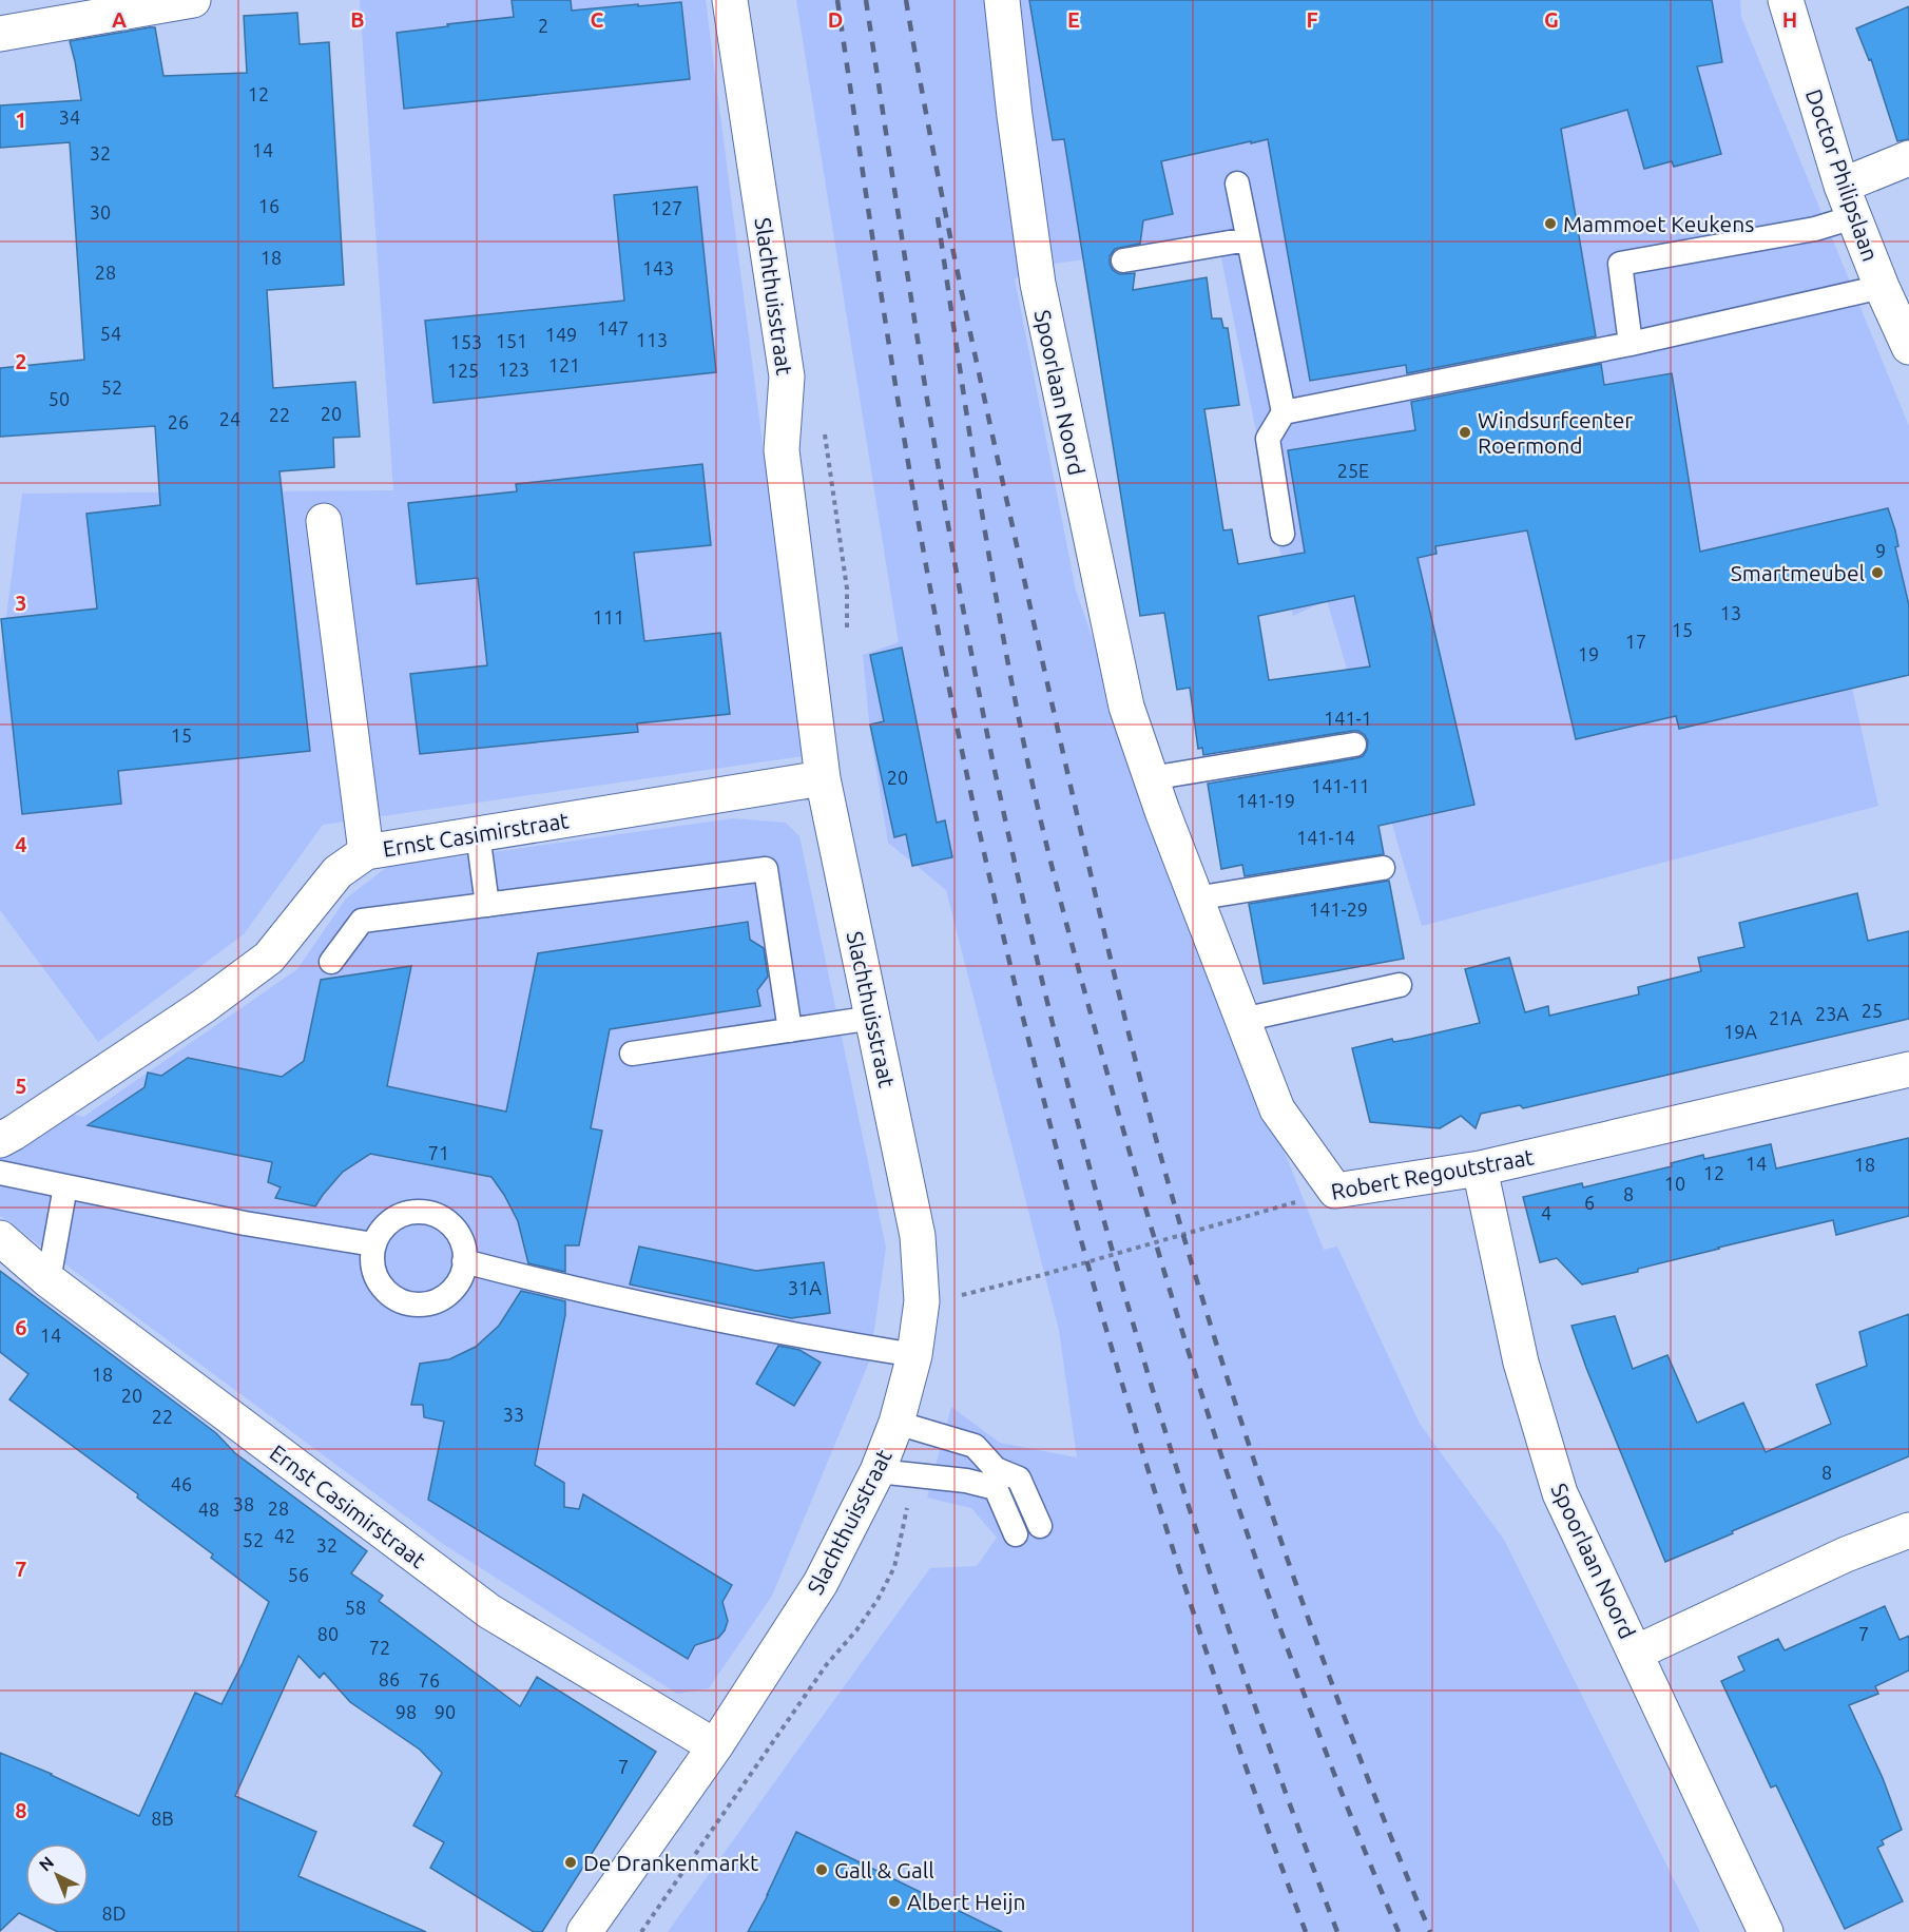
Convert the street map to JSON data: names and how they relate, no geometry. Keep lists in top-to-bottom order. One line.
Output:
{"streets":{"street":["Doctor Philipslaan","Slachthuisstraat","Spoorlaan Noord","Ernst Casimirstraat","Robert Regoutstraat"]},"crossings":[["Slachthuisstraat","Ernst Casimirstraat"],["Spoorlaan Noord","Robert Regoutstraat"]],"places":["Mammoet Keukens","Windsurfcenter Roermond","Smartmeubel","De Drankenmarkt","Gall & Gall","Albert Heijn"],"house_numbers":["2","12","34","14","32","16","127","30","18","143","28","147","54","149","113","151","153","121","123","125","52","50","20","22","24","26","25E","9","13","111","15","17","19","141-1","15","20","141-11","141-19","141-14","141-29","25","23A","21A","19A","71","14","18","12","10","8","6","4","31A","14","18","20","33","22","8","46","38","28","48","42","52","32","56","58","80","7","72","86","76","98","90","7","8B","8D"],"north":"top left","grid":{"columns":["A","B","C","D","E","F","G","H"],"rows":["1","2","3","4","5","6","7","8"]}}
